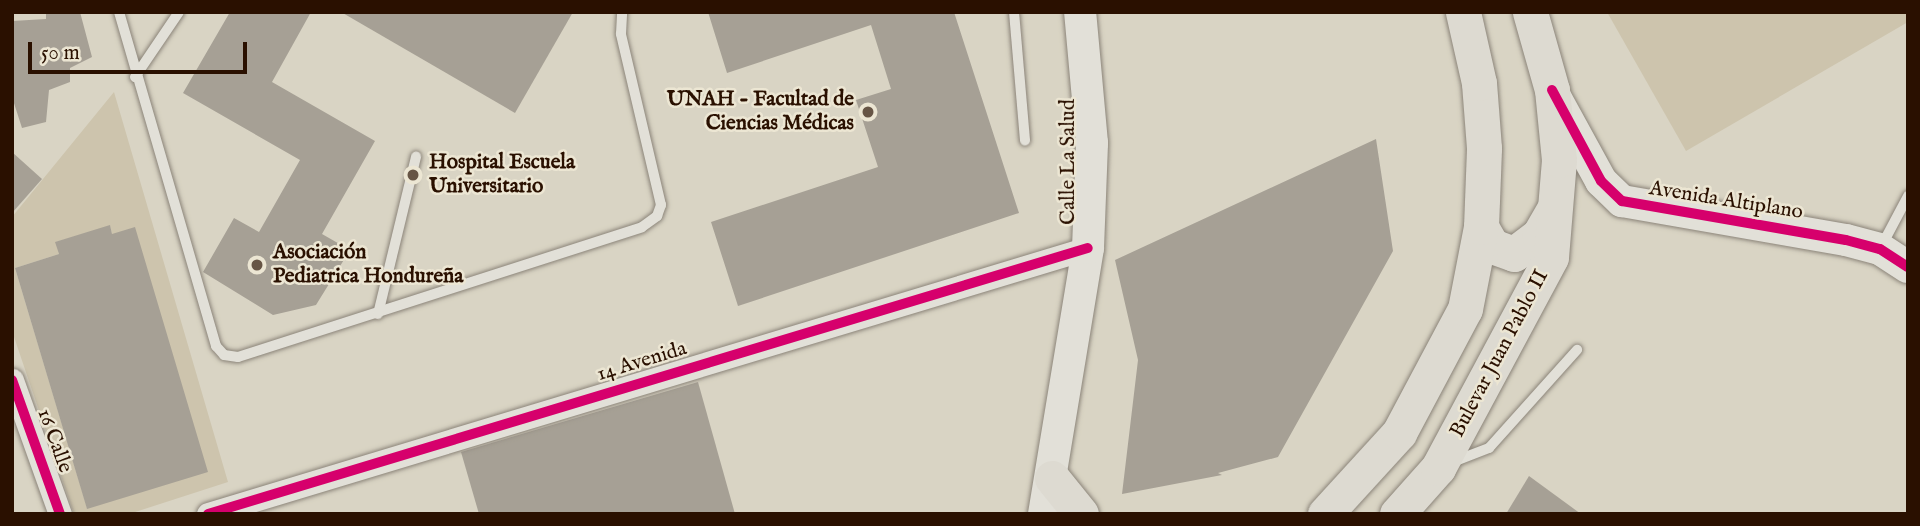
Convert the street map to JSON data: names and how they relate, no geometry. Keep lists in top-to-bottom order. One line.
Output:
{"streets":{"main road":["Calle La Salud","Avenida Altiplano","Bulevar Juan Pablo II"],"street":["14 Avenida","16 Calle"]},"crossings":[["Calle La Salud","14 Avenida"],["Avenida Altiplano","Bulevar Juan Pablo II"]],"places":["UNAH - Facultad de Ciencias Médicas","Hospital Escuela Universitario","Asociación Pediatrica Hondureña"],"scale_bar":"50 m"}
